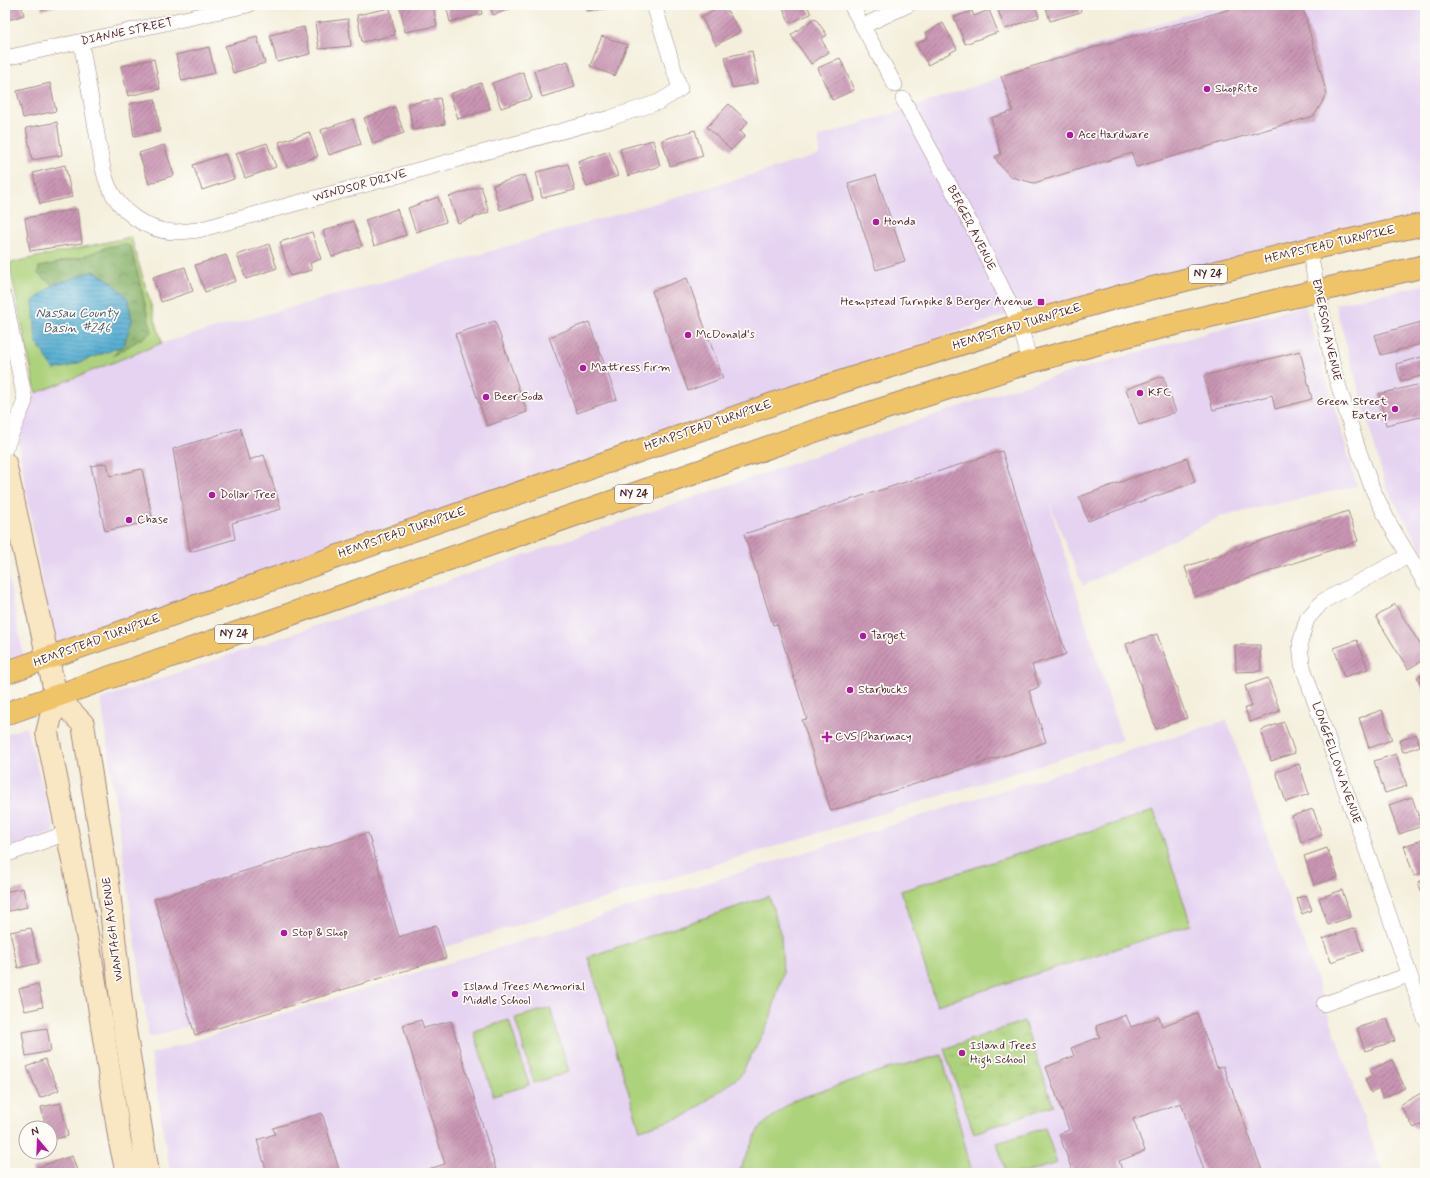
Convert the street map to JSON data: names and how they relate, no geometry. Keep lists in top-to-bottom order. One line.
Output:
{"streets":{"main road":["HEMPSTEAD TURNPIKE","NY 24","WANTAGH AVENUE"],"street":["DIANNE STREET","WINDSOR DRIVE","BERGER AVENUE","EMERSON AVENUE","LONGFELLOW AVENUE"]},"crossings":[["DIANNE STREET","WINDSOR DRIVE"],["BERGER AVENUE","HEMPSTEAD TURNPIKE"],["BERGER AVENUE","NY 24"],["HEMPSTEAD TURNPIKE","EMERSON AVENUE"],["HEMPSTEAD TURNPIKE","WANTAGH AVENUE"],["NY 24","EMERSON AVENUE"],["NY 24","WANTAGH AVENUE"],["EMERSON AVENUE","LONGFELLOW AVENUE"]],"water":["Nassau County Basin #246"],"places":{"other":["ShopRite","Ace Hardware","Honda","McDonald's","Mattress Firm","KFC","Beer Soda","Green Street Eatery","Dollar Tree","Chase","Target","Starbucks","Stop & Shop","Island Trees Memorial Middle School","Island Trees High School"],"transit":["Hempstead Turnpike & Berger Avenue"],"health":["CVS Pharmacy"]},"north":"top"}
